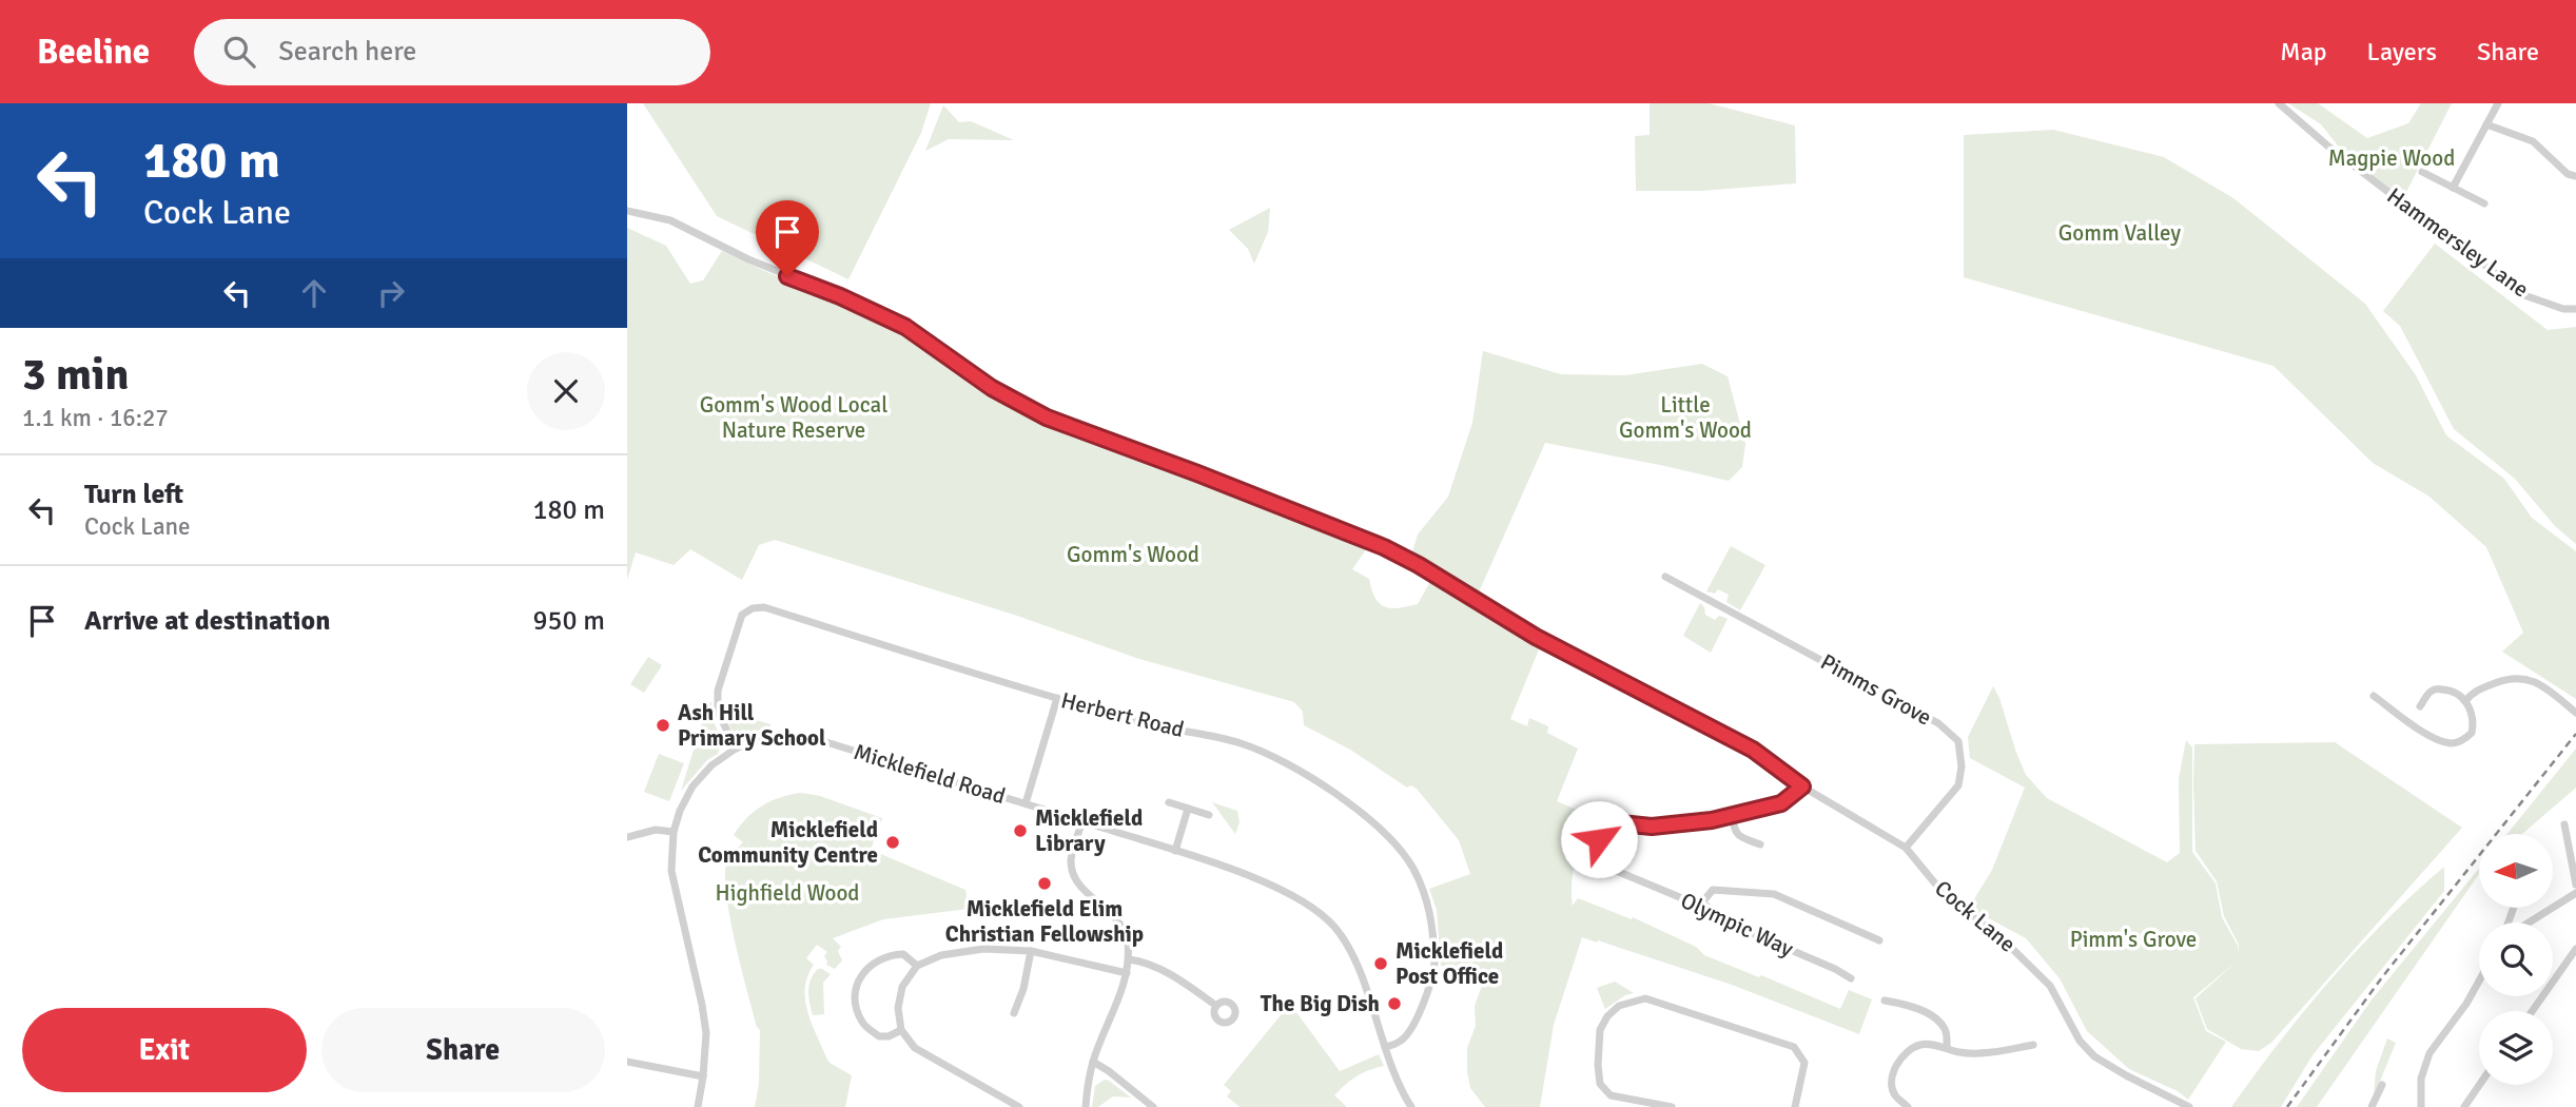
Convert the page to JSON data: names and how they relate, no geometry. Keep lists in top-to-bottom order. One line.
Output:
{"streets":{"street":["Hammersley Lane","Pimms Grove","Herbert Road","Micklefield Road","Cock Lane","Olympic Way"]},"crossings":[["Pimms Grove","Cock Lane"],["Herbert Road","Micklefield Road"],["Cock Lane","Olympic Way"]],"parks":["Magpie Wood","Gomm Valley","Gomm's Wood Local Nature Reserve","Little Gomm's Wood","Gomm's Wood","Highfield Wood","Pimm's Grove"],"places":["Ash Hill Primary School","Micklefield Library","Micklefield Community Centre","Micklefield Elim Christian Fellowship","Micklefield Post Office","The Big Dish"],"north":"left","page":{"header":"Beeline","search":"Search here","nav":["Map","Layers","Share"],"turn":["180 m","Cock Lane"],"heading":["3 min","1.1 km · 16:27"],"list":[{"name":"Turn left","note":"Cock Lane","value":"180 m"},{"name":"Arrive at destination","value":"950 m"}],"buttons":["Exit","Share"]}}
